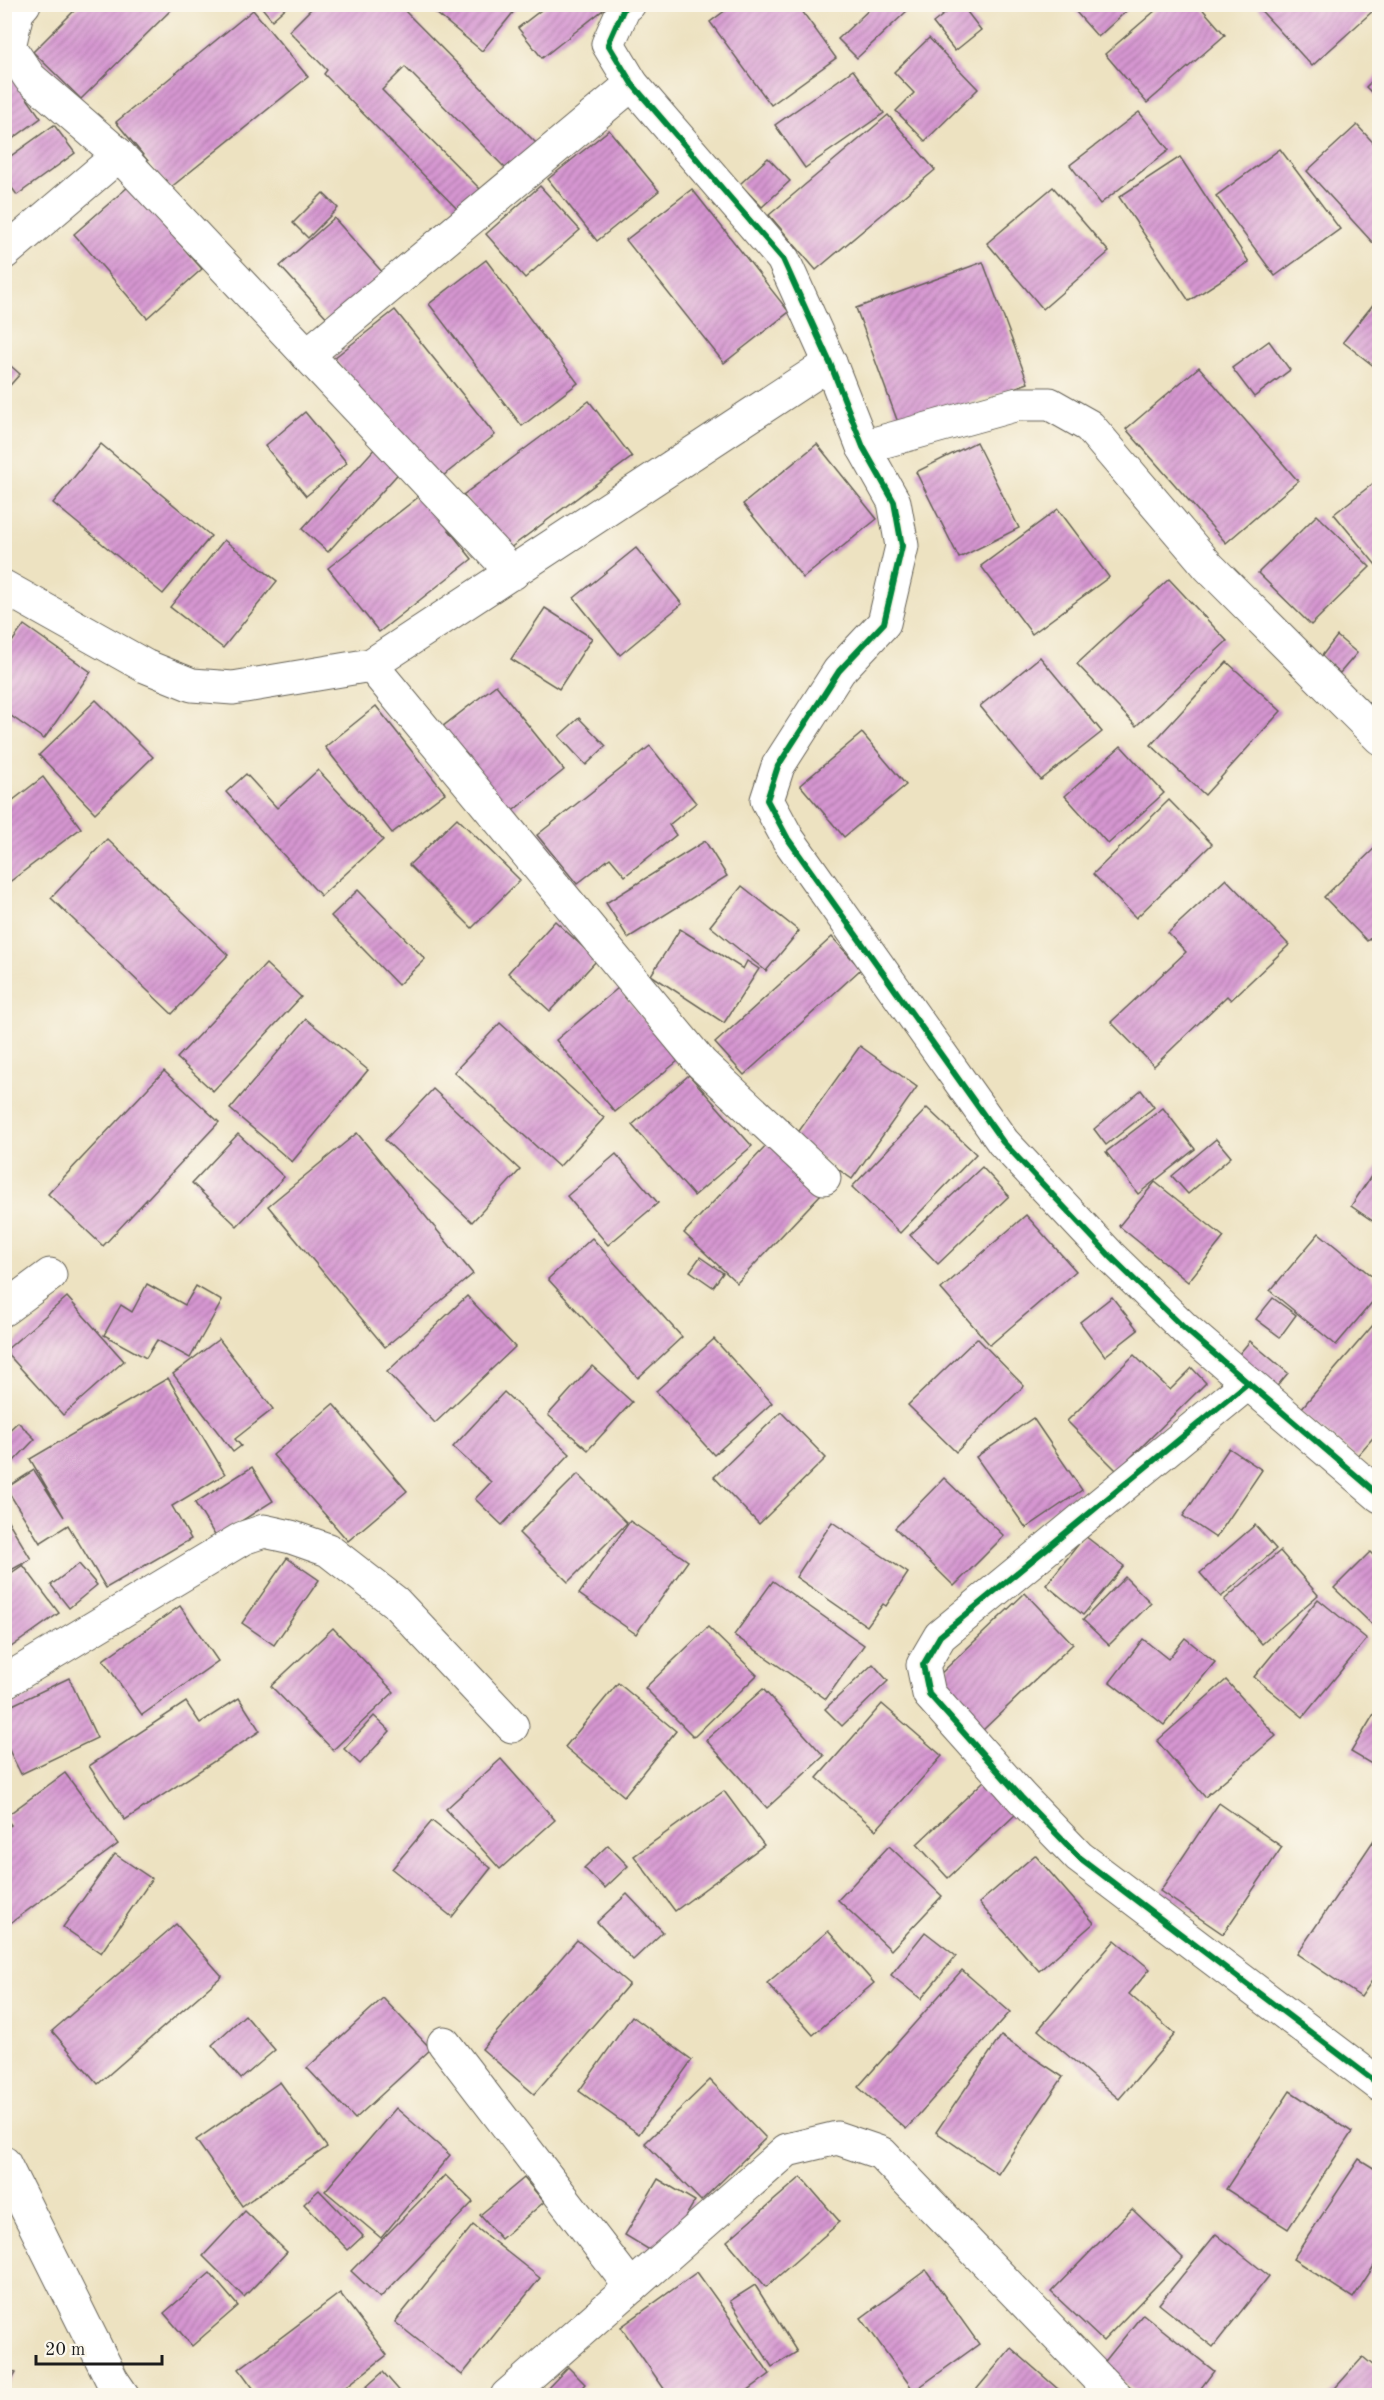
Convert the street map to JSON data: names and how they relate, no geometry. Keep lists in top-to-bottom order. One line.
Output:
{"scale_bar":"20 m"}
